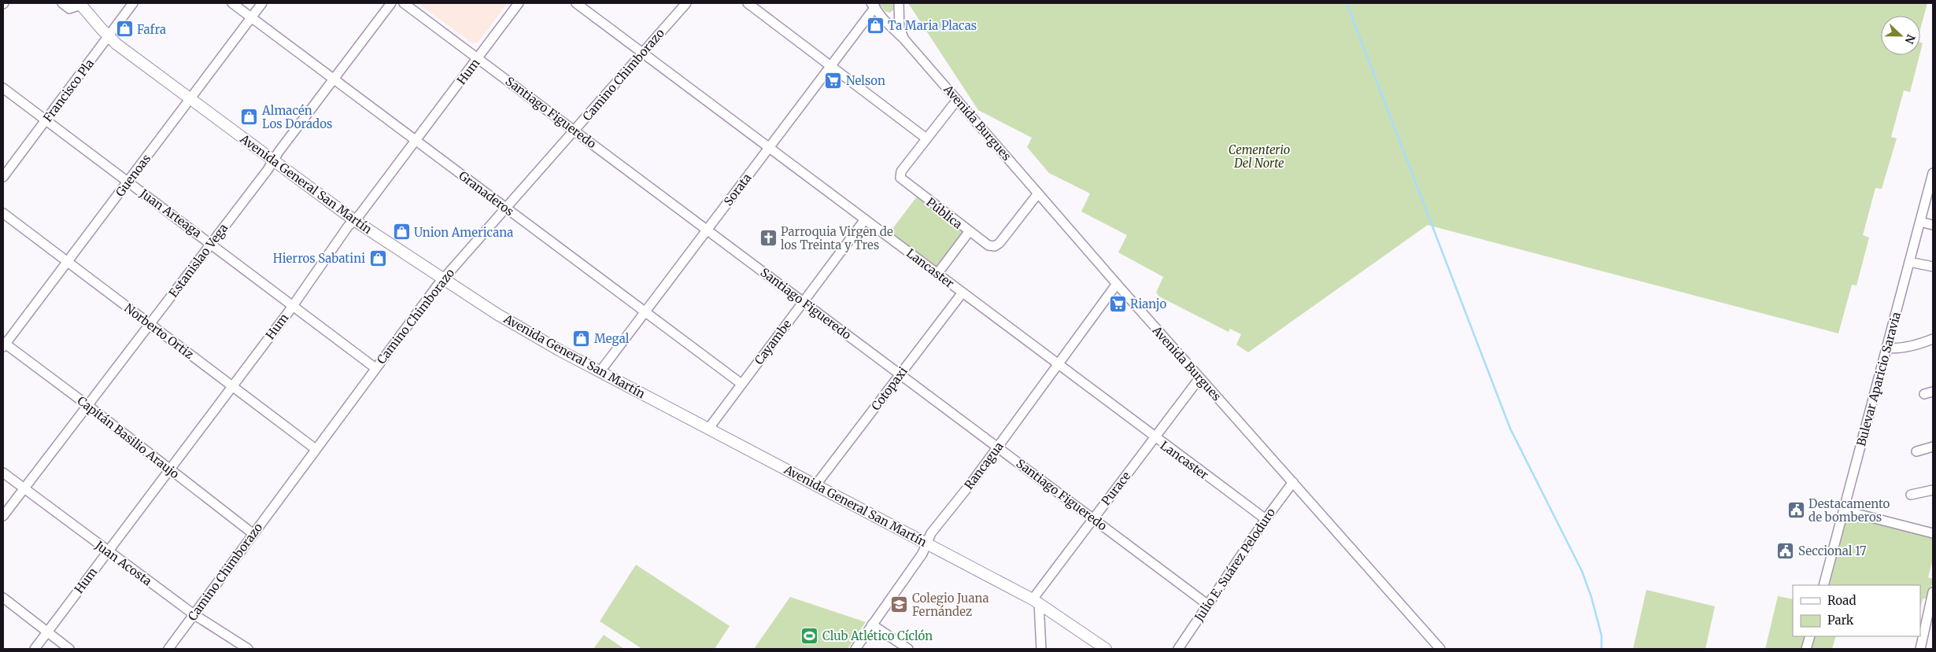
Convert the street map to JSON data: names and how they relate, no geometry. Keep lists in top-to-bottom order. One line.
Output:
{"streets":{"main road":["Avenida General San Martín"],"street":["Hum","Camino Chimborazo","Francisco Pla","Santiago Figueredo","Avenida Burgues","Guenoas","Sorata","Granaderos","Juan Arteaga","Pública","Estanislao Vega","Lancaster","Norberto Ortiz","Cayambe","Bulevar Aparicio Saravia","Cotopaxi","Capitán Basilio Araujo","Rancagua","Purace","Juan Acosta","Julio E. Suárez Peloduro"]},"crossings":[["Hum","Santiago Figueredo"],["Hum","Avenida General San Martín"],["Hum","Granaderos"],["Hum","Juan Arteaga"],["Hum","Norberto Ortiz"],["Hum","Capitán Basilio Araujo"],["Hum","Juan Acosta"],["Camino Chimborazo","Santiago Figueredo"],["Camino Chimborazo","Avenida General San Martín"],["Camino Chimborazo","Granaderos"],["Camino Chimborazo","Juan Arteaga"],["Camino Chimborazo","Lancaster"],["Camino Chimborazo","Norberto Ortiz"],["Camino Chimborazo","Capitán Basilio Araujo"],["Camino Chimborazo","Juan Acosta"],["Francisco Pla","Avenida General San Martín"],["Francisco Pla","Juan Arteaga"],["Santiago Figueredo","Sorata"],["Santiago Figueredo","Cayambe"],["Santiago Figueredo","Cotopaxi"],["Santiago Figueredo","Rancagua"],["Santiago Figueredo","Purace"],["Santiago Figueredo","Julio E. Suárez Peloduro"],["Avenida Burgues","Sorata"],["Avenida Burgues","Pública"],["Avenida Burgues","Rancagua"],["Avenida Burgues","Purace"],["Avenida Burgues","Julio E. Suárez Peloduro"],["Guenoas","Avenida General San Martín"],["Guenoas","Granaderos"],["Guenoas","Juan Arteaga"],["Guenoas","Norberto Ortiz"],["Guenoas","Capitán Basilio Araujo"],["Avenida General San Martín","Sorata"],["Avenida General San Martín","Estanislao Vega"],["Avenida General San Martín","Cayambe"],["Avenida General San Martín","Cotopaxi"],["Avenida General San Martín","Rancagua"],["Avenida General San Martín","Purace"],["Sorata","Granaderos"],["Sorata","Lancaster"],["Granaderos","Estanislao Vega"],["Granaderos","Cayambe"],["Juan Arteaga","Estanislao Vega"],["Estanislao Vega","Norberto Ortiz"],["Estanislao Vega","Capitán Basilio Araujo"],["Estanislao Vega","Juan Acosta"],["Lancaster","Cayambe"],["Lancaster","Cotopaxi"],["Lancaster","Rancagua"],["Lancaster","Purace"],["Lancaster","Julio E. Suárez Peloduro"]],"parks":["Cementerio Del Norte"],"places":{"shop":["Ta Maria Placas","Fafra","Almacén Los Dorados","Union Americana","Hierros Sabatini","Megal"],"supermarket":["Nelson","Rianjo"],"church":["Parroquia Virgen de los Treinta y Tres"],"public building":["Destacamento de bomberos","Seccional 17"],"school or university":["Colegio Juana Fernández"],"sports":["Club Atlético Cíclón"]},"legend":["Road","Park"],"north":"right"}
